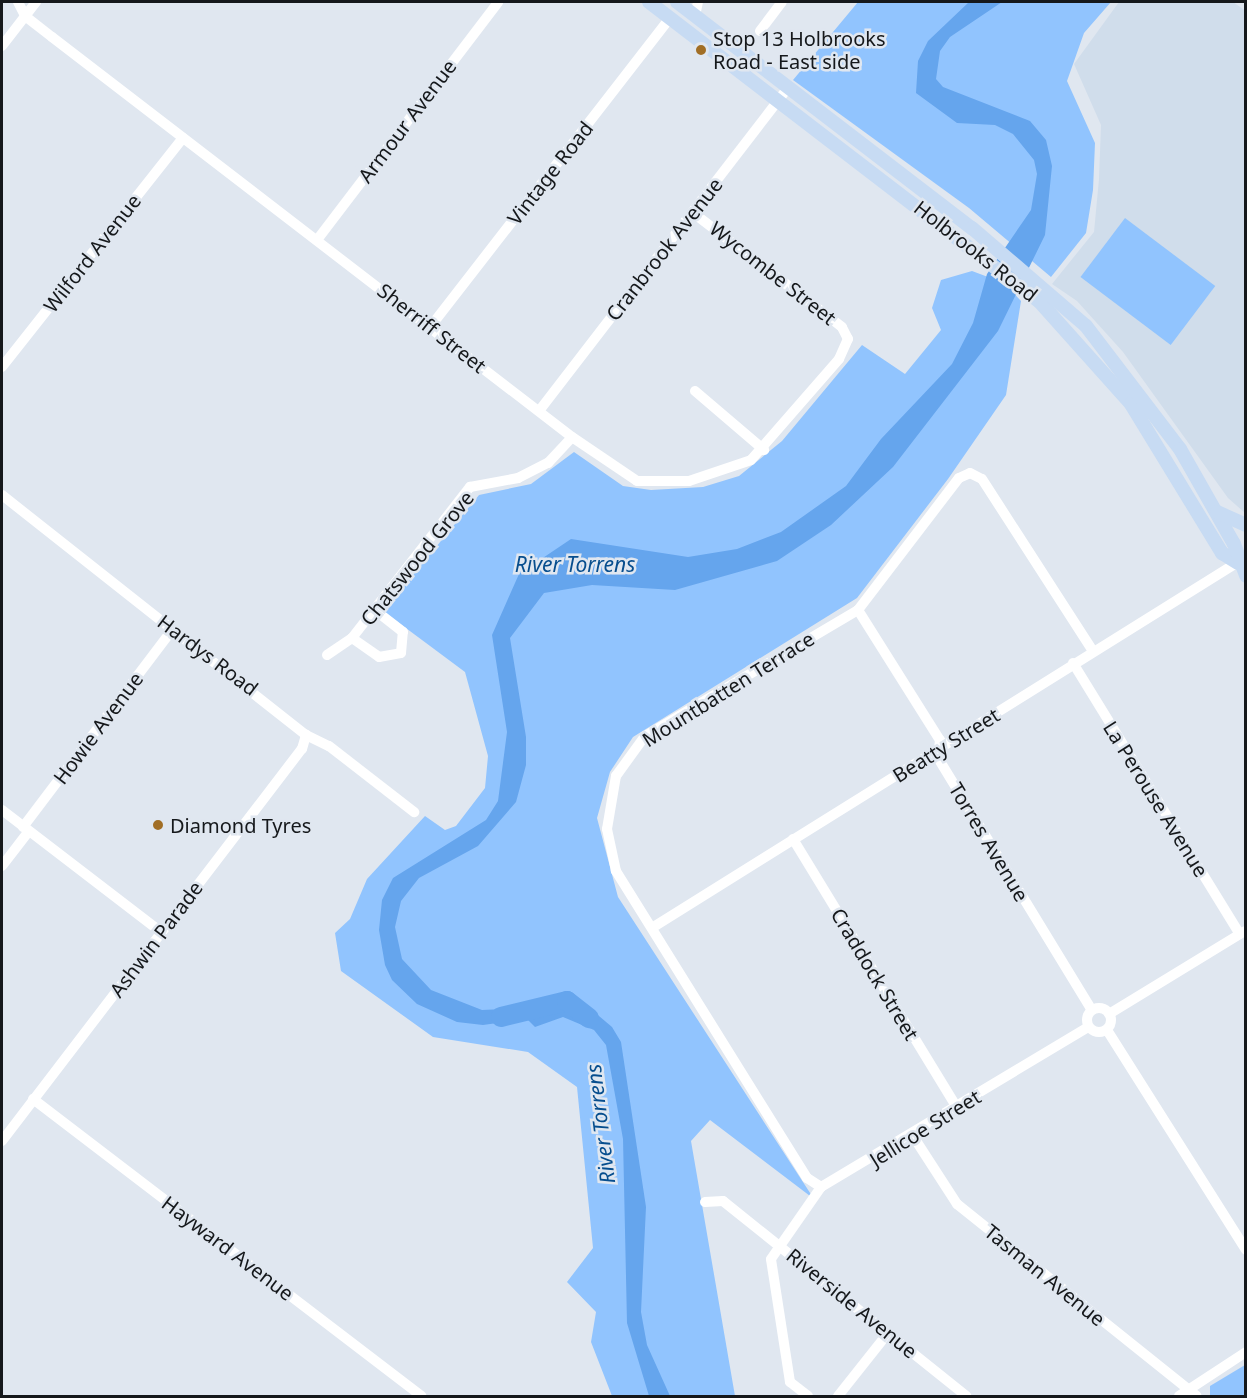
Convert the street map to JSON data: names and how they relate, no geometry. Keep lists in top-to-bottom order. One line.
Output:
{"streets":{"main road":["Holbrooks Road"],"street":["Armour Avenue","Vintage Road","Cranbrook Avenue","Wilford Avenue","Wycombe Street","Sherriff Street","Chatswood Grove","Hardys Road","Mountbatten Terrace","Howie Avenue","Beatty Street","La Perouse Avenue","Torres Avenue","Ashwin Parade","Craddock Street","Jellicoe Street","Hayward Avenue","Tasman Avenue","Riverside Avenue"]},"crossings":[["Armour Avenue","Sherriff Street"],["Vintage Road","Holbrooks Road"],["Vintage Road","Sherriff Street"],["Cranbrook Avenue","Holbrooks Road"],["Cranbrook Avenue","Wycombe Street"],["Cranbrook Avenue","Sherriff Street"],["Holbrooks Road","Beatty Street"],["Wilford Avenue","Sherriff Street"],["Wycombe Street","Sherriff Street"],["Sherriff Street","Chatswood Grove"],["Hardys Road","Howie Avenue"],["Hardys Road","Ashwin Parade"],["Mountbatten Terrace","Beatty Street"],["Mountbatten Terrace","Torres Avenue"],["Mountbatten Terrace","Jellicoe Street"],["Beatty Street","La Perouse Avenue"],["Beatty Street","Torres Avenue"],["Beatty Street","Craddock Street"],["Ashwin Parade","Hayward Avenue"],["Craddock Street","Jellicoe Street"],["Jellicoe Street","Tasman Avenue"],["Jellicoe Street","Riverside Avenue"]],"water":["River Torrens"],"places":["Stop 13 Holbrooks Road - East side","Diamond Tyres"]}
